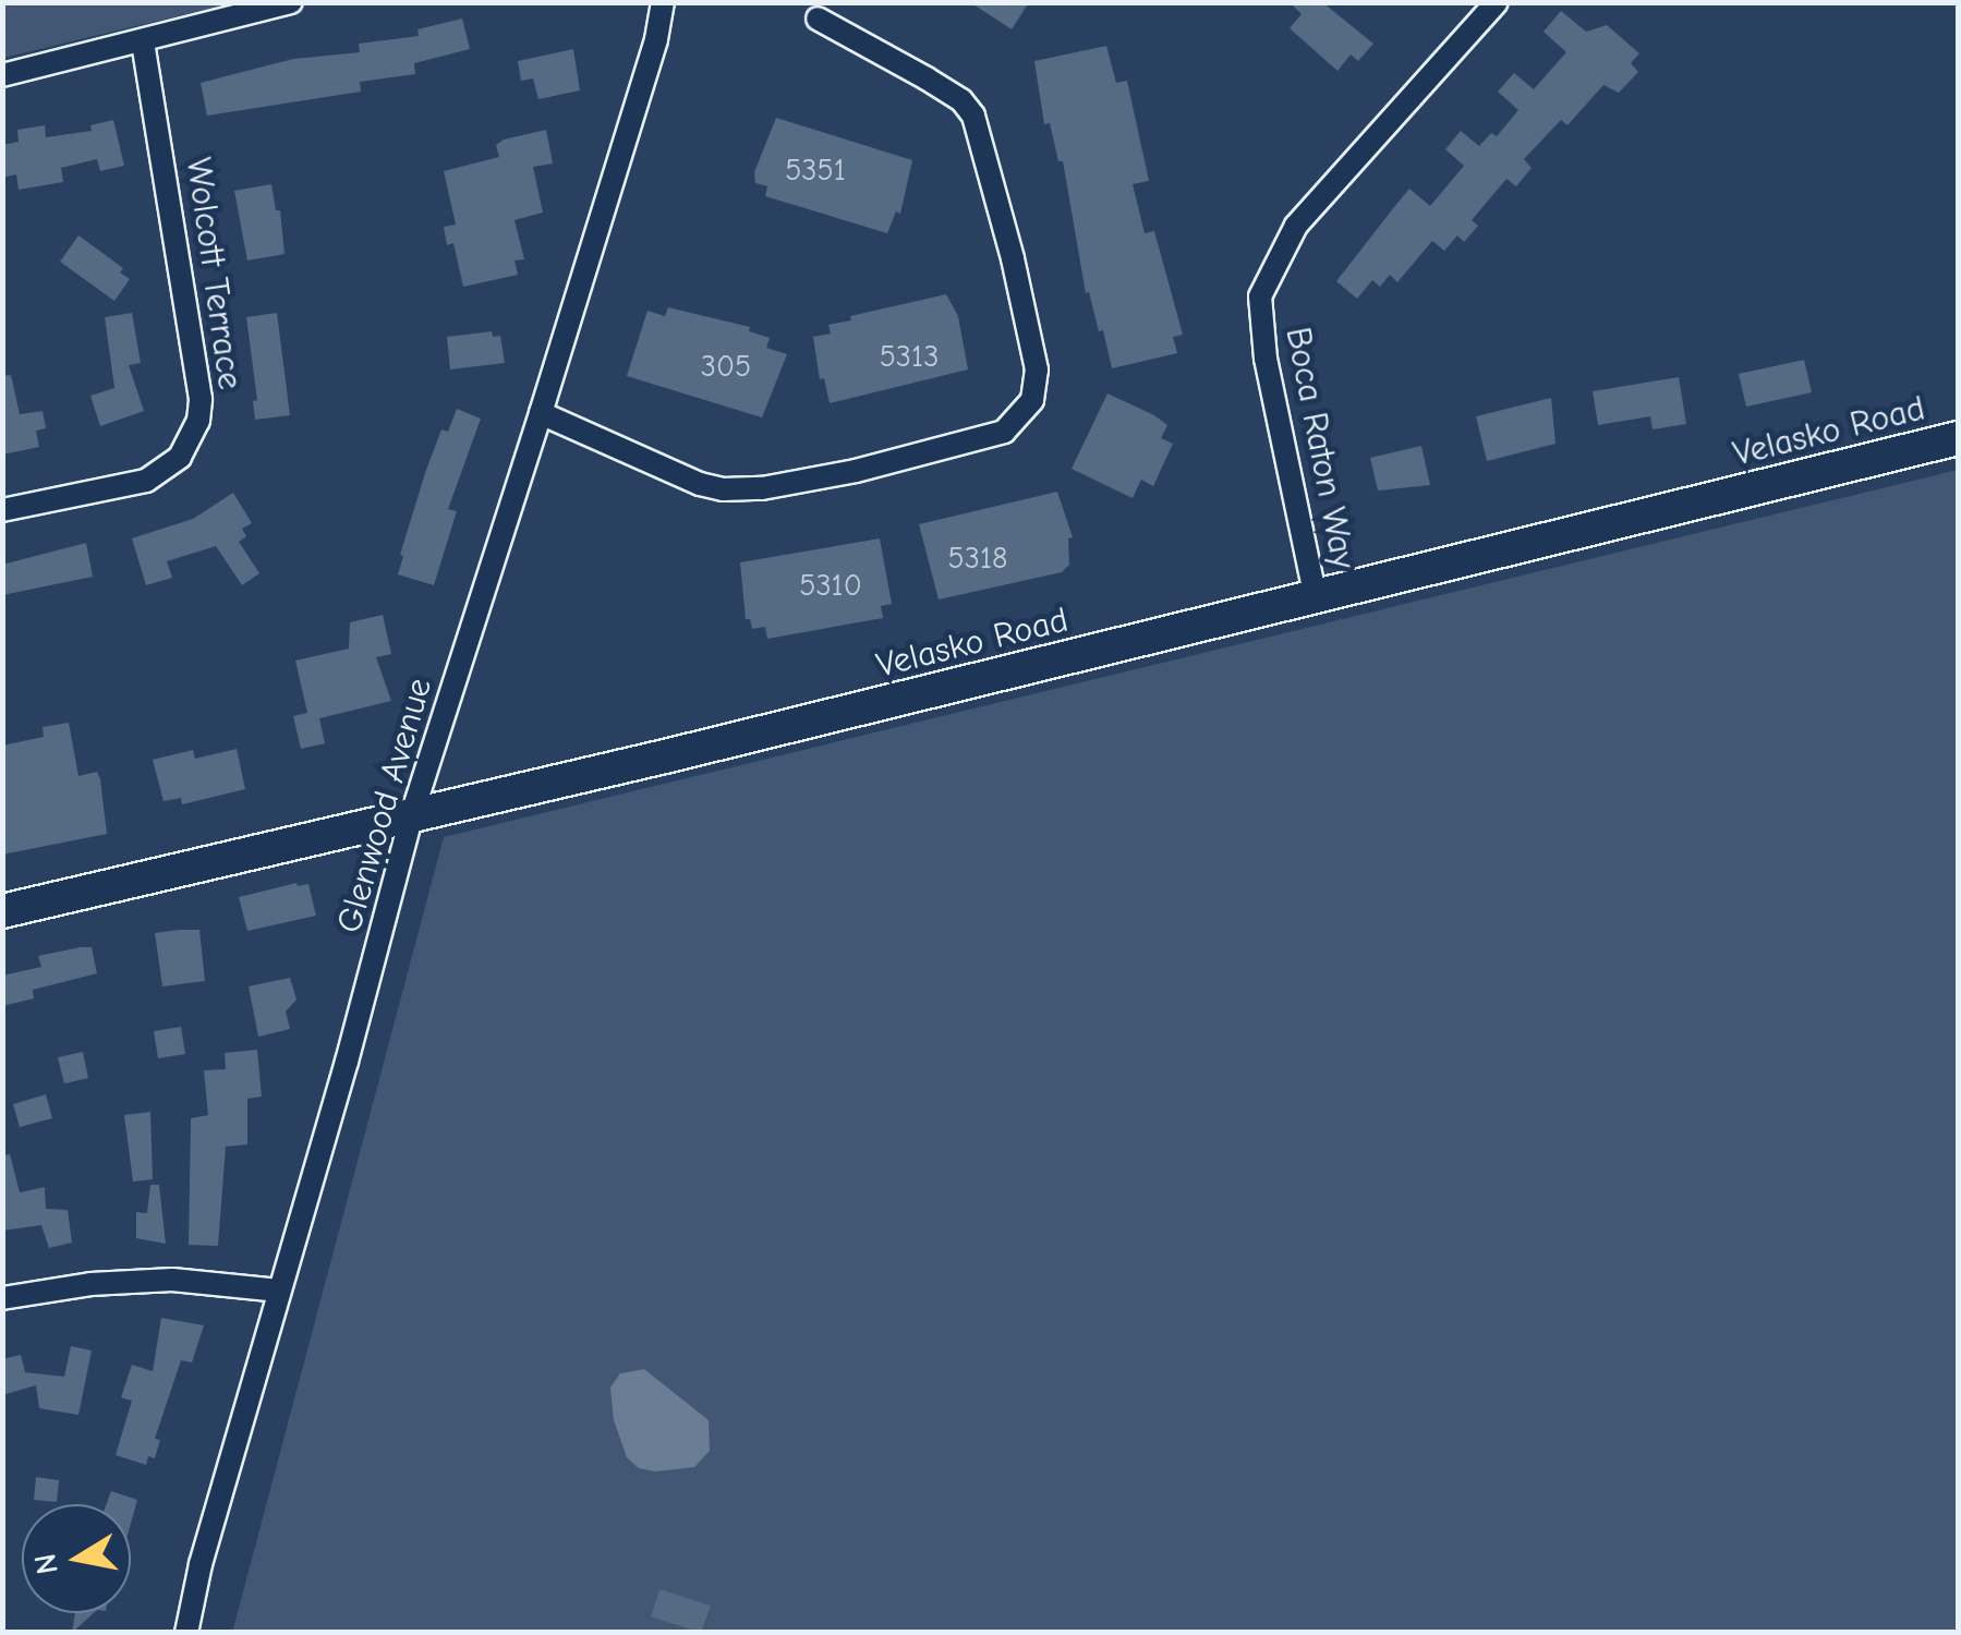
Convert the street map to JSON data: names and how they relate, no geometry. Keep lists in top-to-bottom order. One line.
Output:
{"streets":{"street":["Wolcott Terrace","Velasko Road","Boca Raton Way","Glenwood Avenue"]},"crossings":[["Velasko Road","Boca Raton Way"],["Velasko Road","Glenwood Avenue"]],"house_numbers":["5351","5313","305","5318","5310"],"north":"left"}
